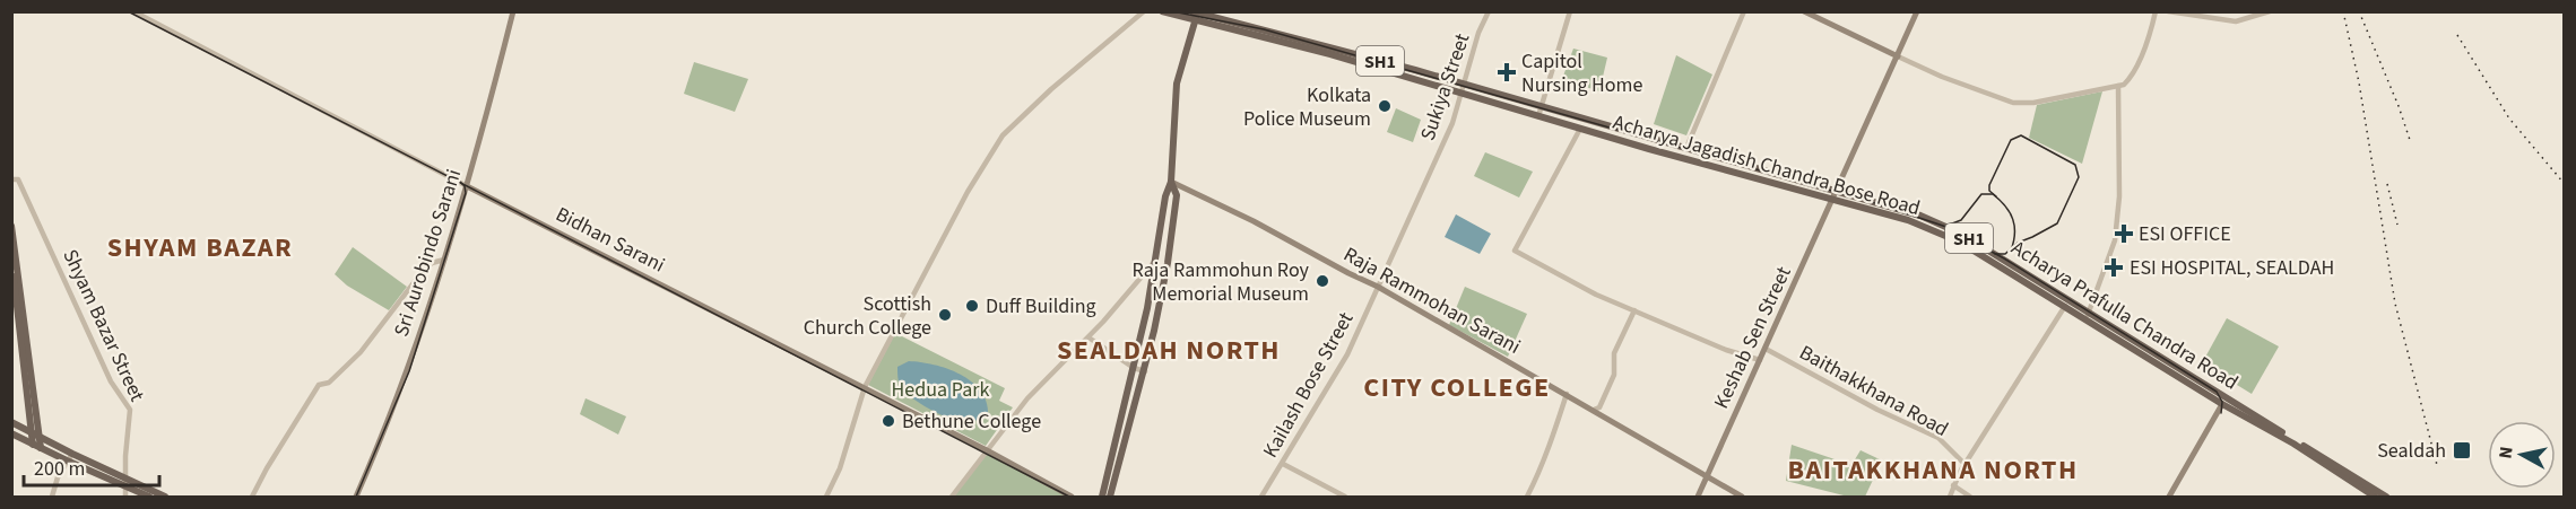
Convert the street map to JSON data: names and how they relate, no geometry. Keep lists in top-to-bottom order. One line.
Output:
{"streets":{"main road":["SH1","Acharya Jagadish Chandra Bose Road","Bidhan Sarani","Sri Aurobindo Sarani","Raja Rammohan Sarani","Acharya Prafulla Chandra Road","Keshab Sen Street"],"street":["Sukiya Street","Shyam Bazar Street","Kailash Bose Street","Baithakkhana Road"]},"crossings":[["SH1","Sukiya Street"],["SH1","Acharya Jagadish Chandra Bose Road"],["SH1","Acharya Prafulla Chandra Road"],["Sukiya Street","Acharya Jagadish Chandra Bose Road"],["Sukiya Street","Raja Rammohan Sarani"],["Sukiya Street","Kailash Bose Street"],["Acharya Jagadish Chandra Bose Road","Acharya Prafulla Chandra Road"],["Acharya Jagadish Chandra Bose Road","Keshab Sen Street"],["Bidhan Sarani","Sri Aurobindo Sarani"],["Raja Rammohan Sarani","Keshab Sen Street"],["Raja Rammohan Sarani","Kailash Bose Street"],["Acharya Prafulla Chandra Road","Keshab Sen Street"],["Keshab Sen Street","Baithakkhana Road"]],"districts":["SHYAM BAZAR","SEALDAH NORTH","CITY COLLEGE","BAITAKKHANA NORTH"],"parks":["Hedua Park"],"places":{"health":["Capitol Nursing Home","ESI OFFICE","ESI HOSPITAL, SEALDAH"],"other":["Kolkata Police Museum","Raja Rammohun Roy Memorial Museum","Duff Building","Scottish Church College","Bethune College"],"transit":["Sealdah"]},"scale_bar":"200 m","north":"left"}
